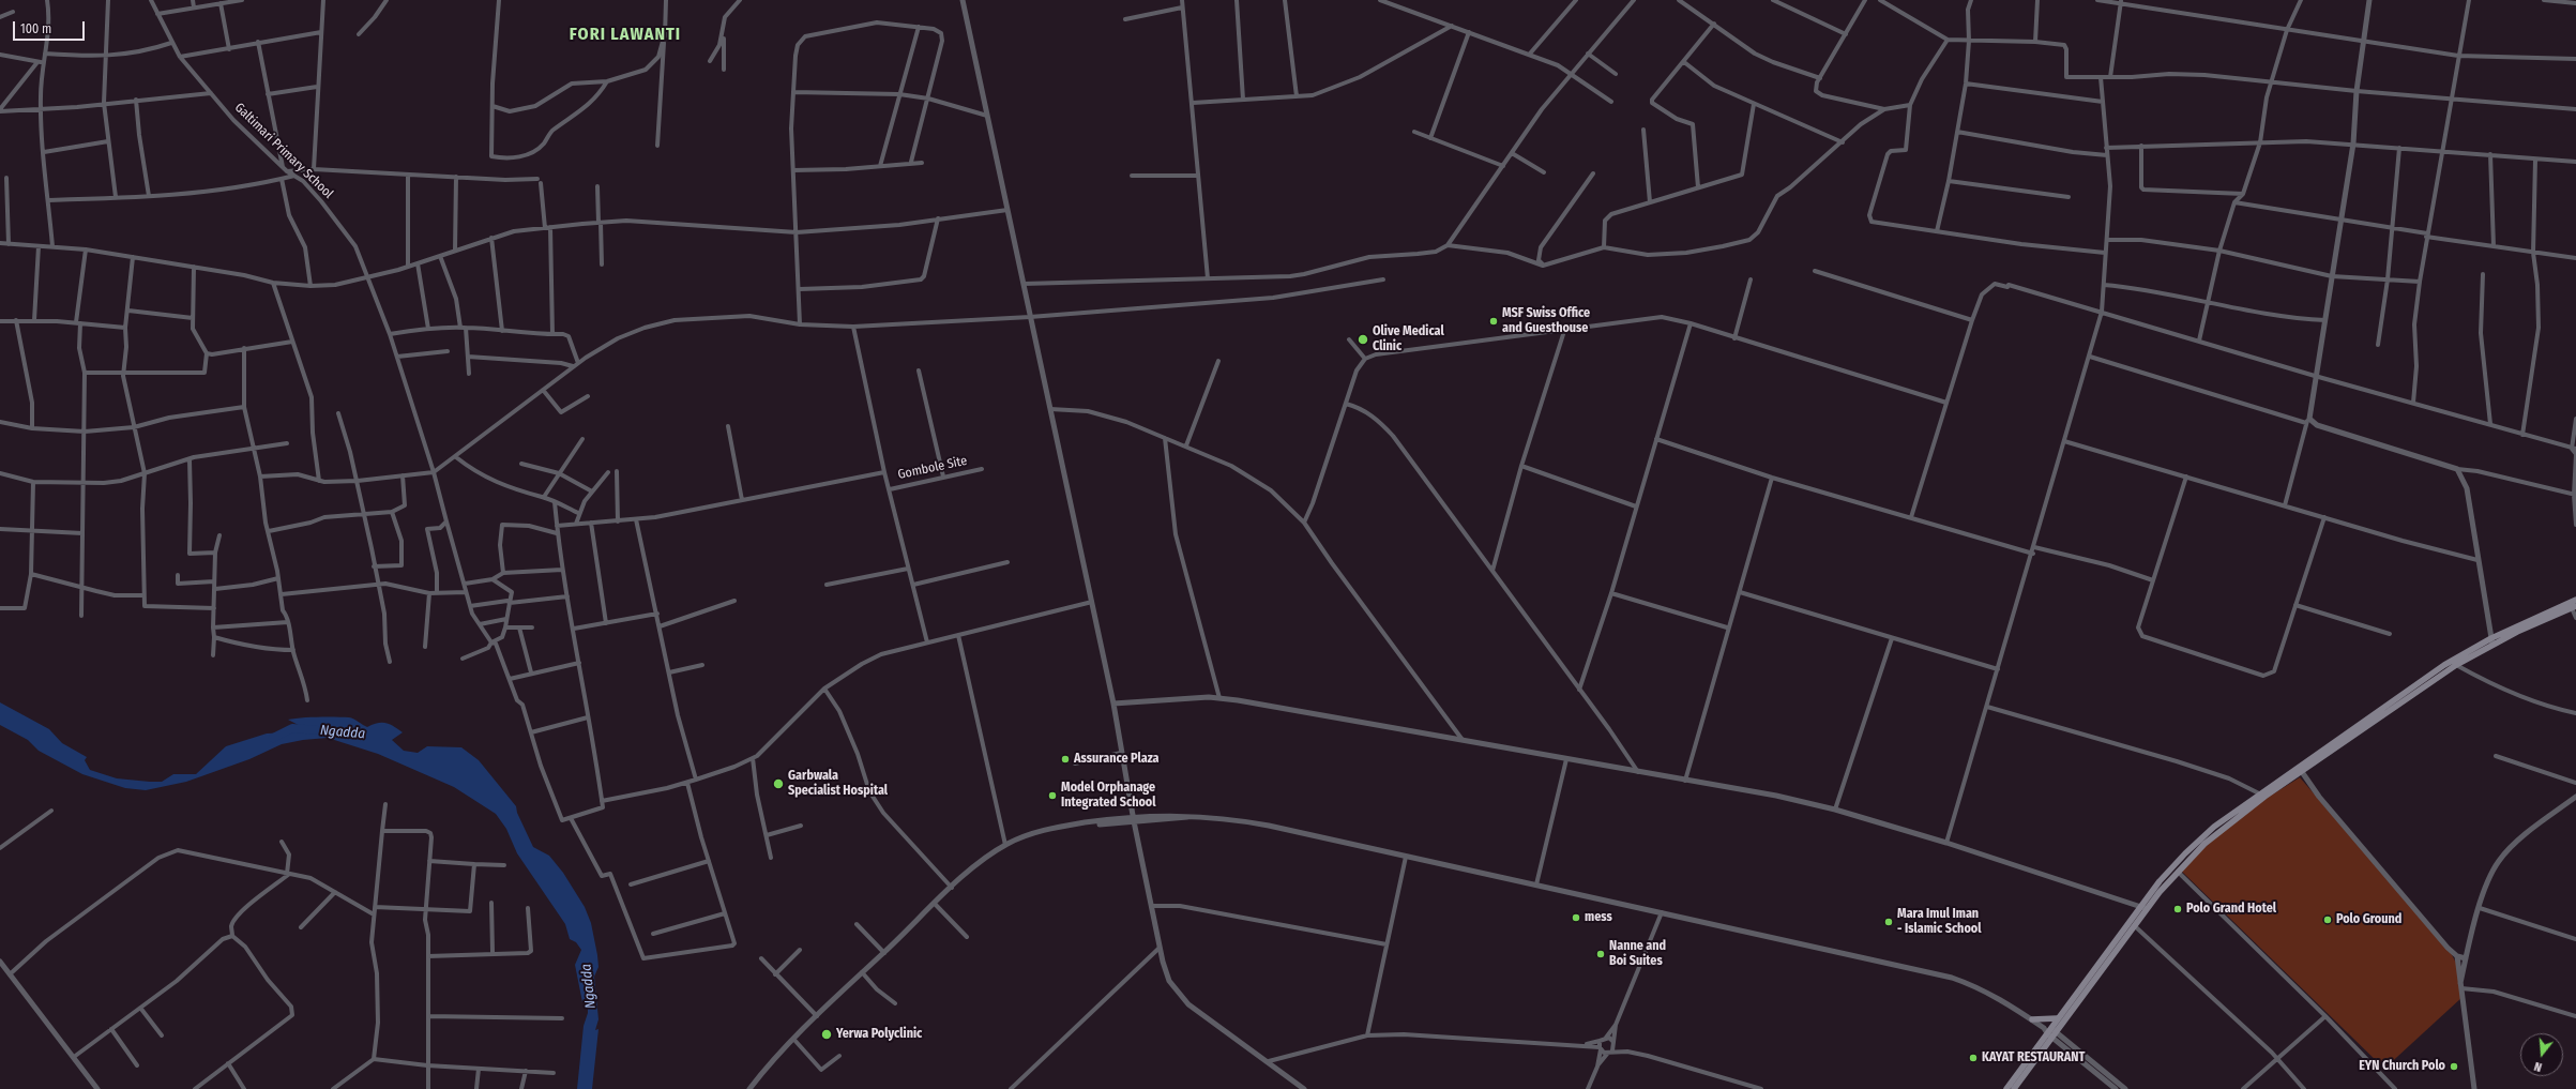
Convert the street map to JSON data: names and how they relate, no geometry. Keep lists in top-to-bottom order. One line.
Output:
{"streets":{"street":["Galtimari Primary School","Gombole Site"]},"districts":["FORI LAWANTI"],"water":["Ngadda"],"places":["MSF Swiss Office and Guesthouse","Olive Medical Clinic","Assurance Plaza","Garbwala Specialist Hospital","Model Orphanage Integrated School","Polo Grand Hotel","mess","Polo Ground","Mara Imul Iman - Islamic School","Nanne and Boi Suites","Yerwa Polyclinic","KAYAT RESTAURANT","EYN Church Polo"],"scale_bar":"100 m","north":"bottom"}
